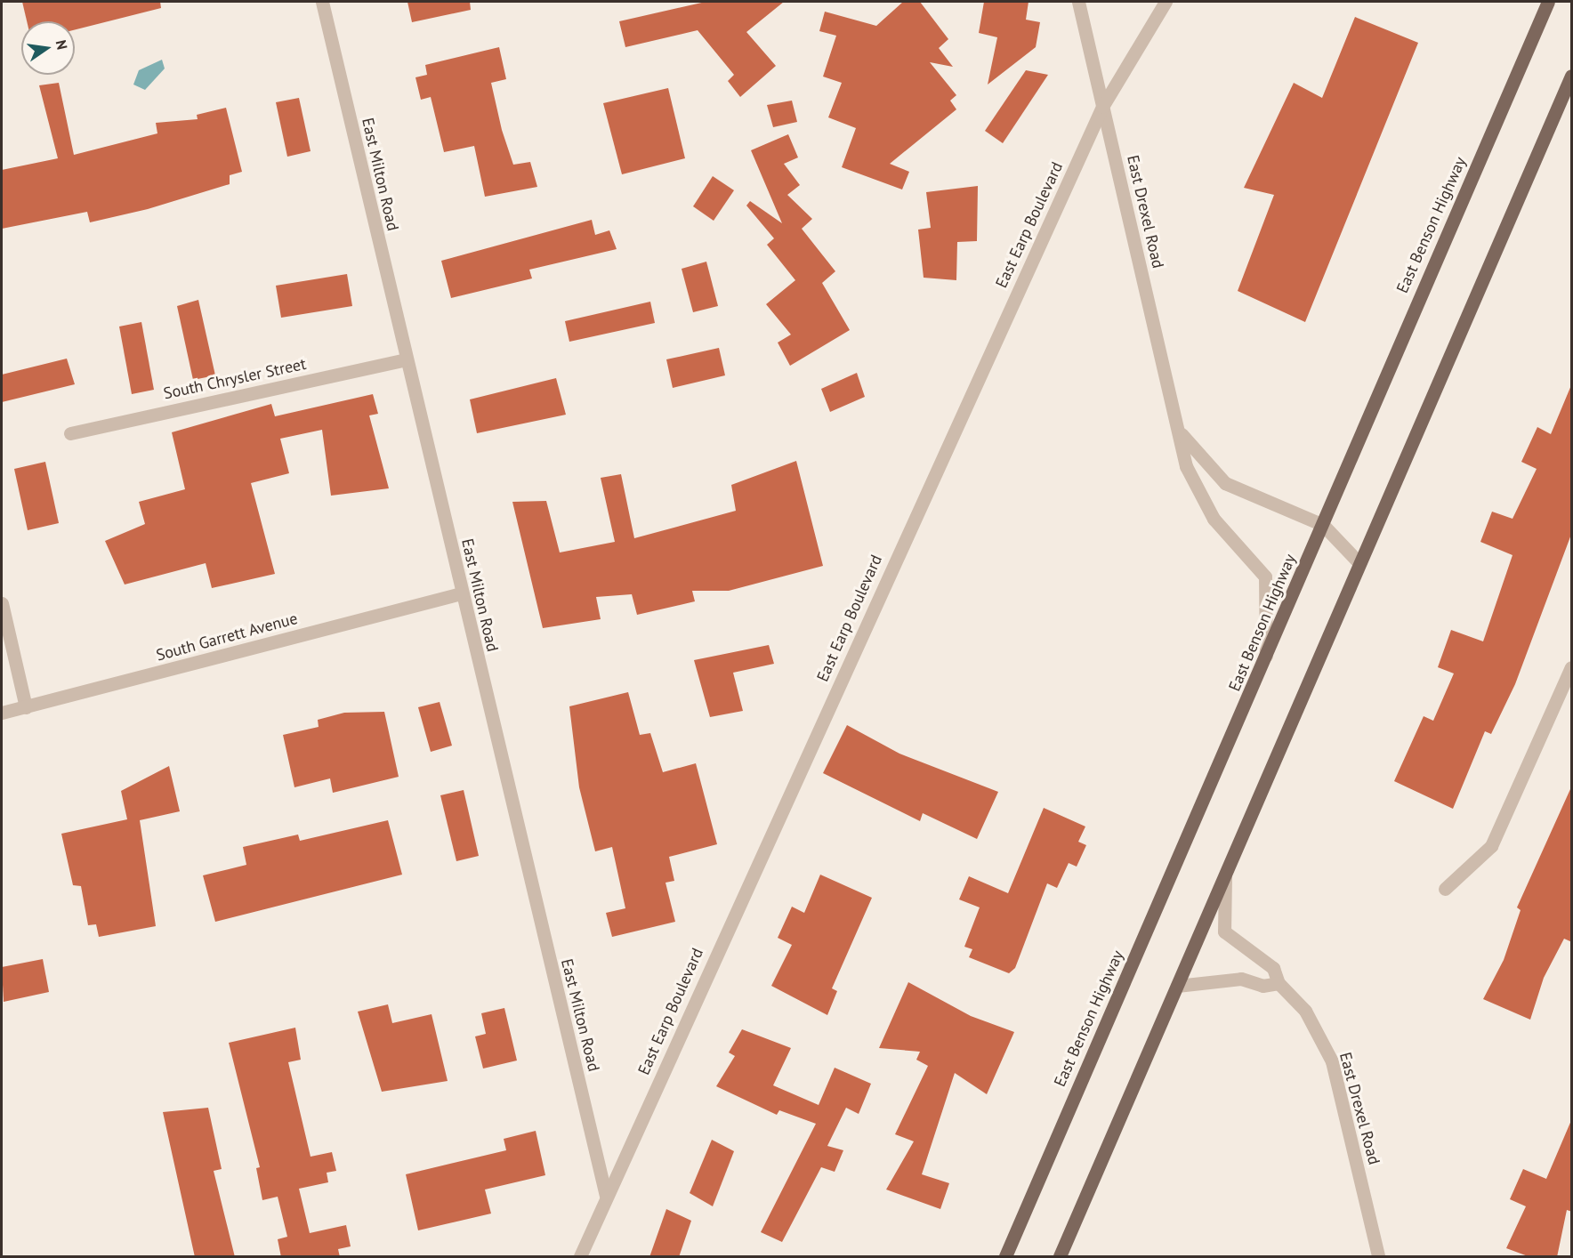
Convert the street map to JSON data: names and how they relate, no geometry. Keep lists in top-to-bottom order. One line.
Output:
{"streets":{"main road":["East Benson Highway"],"street":["East Milton Road","East Drexel Road","East Earp Boulevard","South Chrysler Street","South Garrett Avenue"]},"crossings":[["East Milton Road","East Earp Boulevard"],["East Milton Road","South Chrysler Street"],["East Milton Road","South Garrett Avenue"],["East Drexel Road","East Earp Boulevard"],["East Drexel Road","East Benson Highway"]],"north":"right"}
